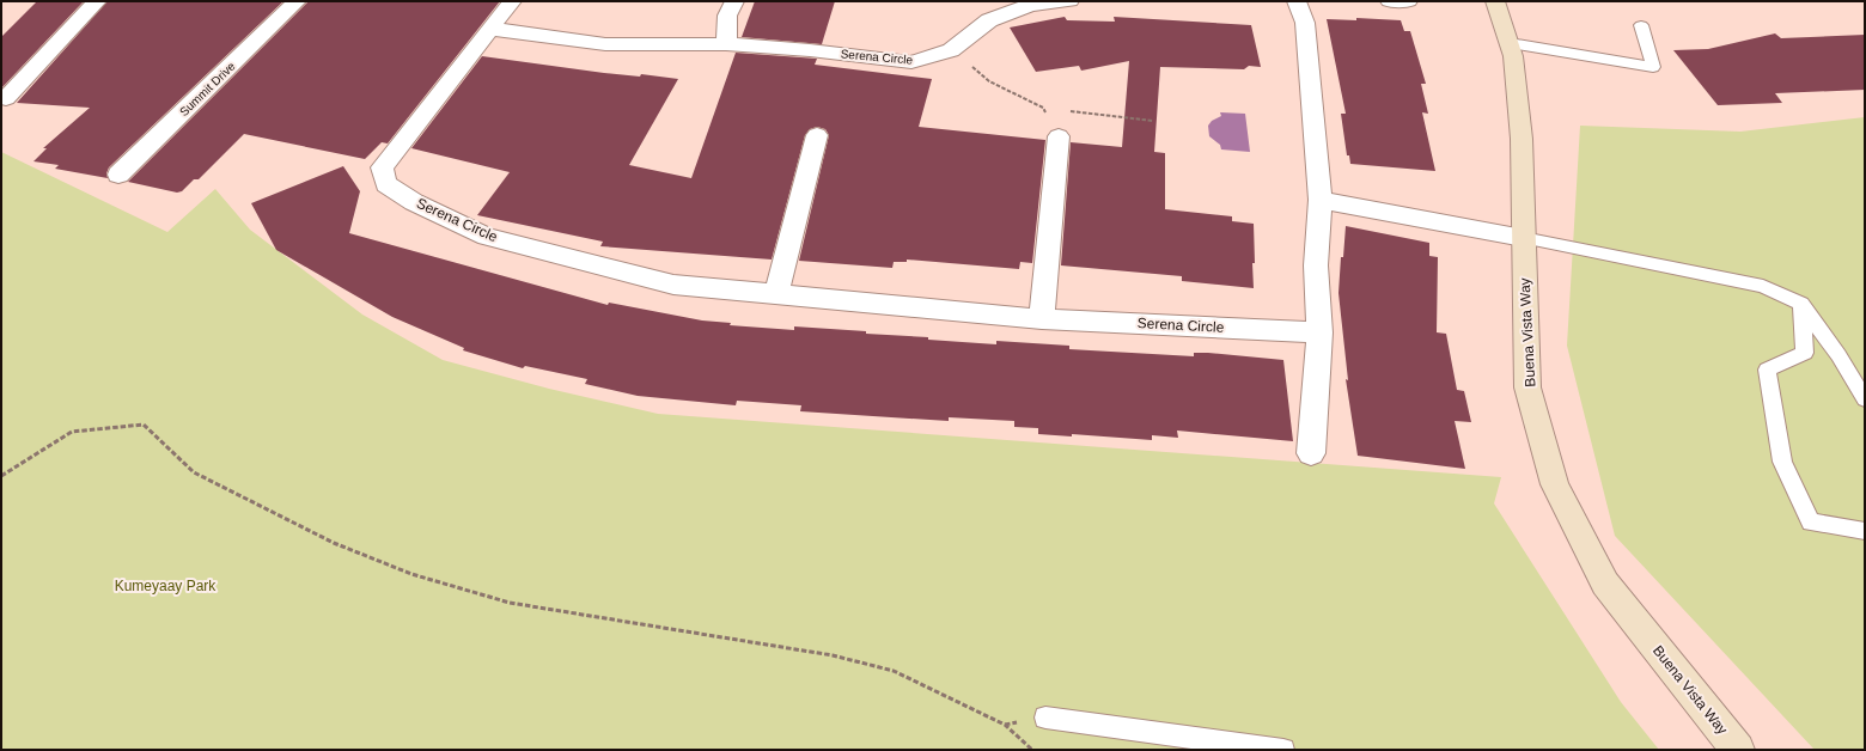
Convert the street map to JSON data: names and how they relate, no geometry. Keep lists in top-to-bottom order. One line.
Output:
{"streets":{"street":["Serena Circle","Summit Drive","Buena Vista Way"]},"parks":["Kumeyaay Park"]}
